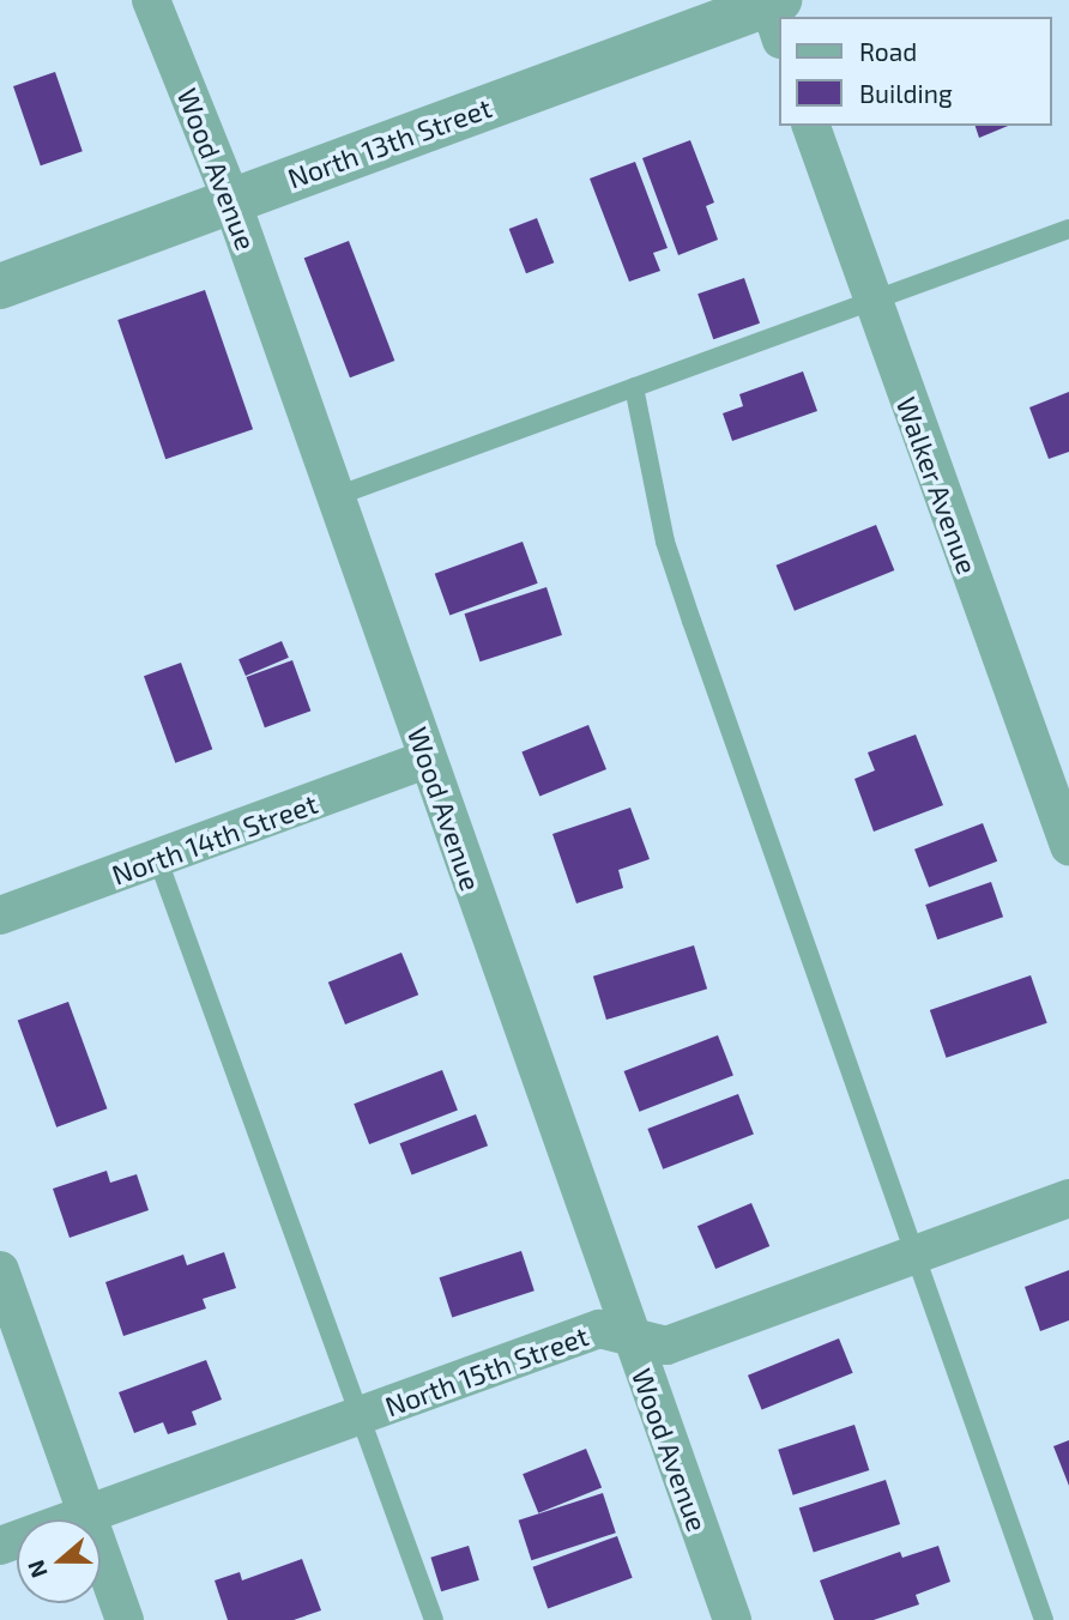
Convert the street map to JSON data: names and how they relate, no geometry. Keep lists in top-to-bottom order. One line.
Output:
{"streets":{"street":["North 13th Street","Wood Avenue","Walker Avenue","North 14th Street","North 15th Street"]},"crossings":[["North 13th Street","Wood Avenue"],["Wood Avenue","North 14th Street"],["Wood Avenue","North 15th Street"]],"legend":["Road","Building"],"north":"left"}
